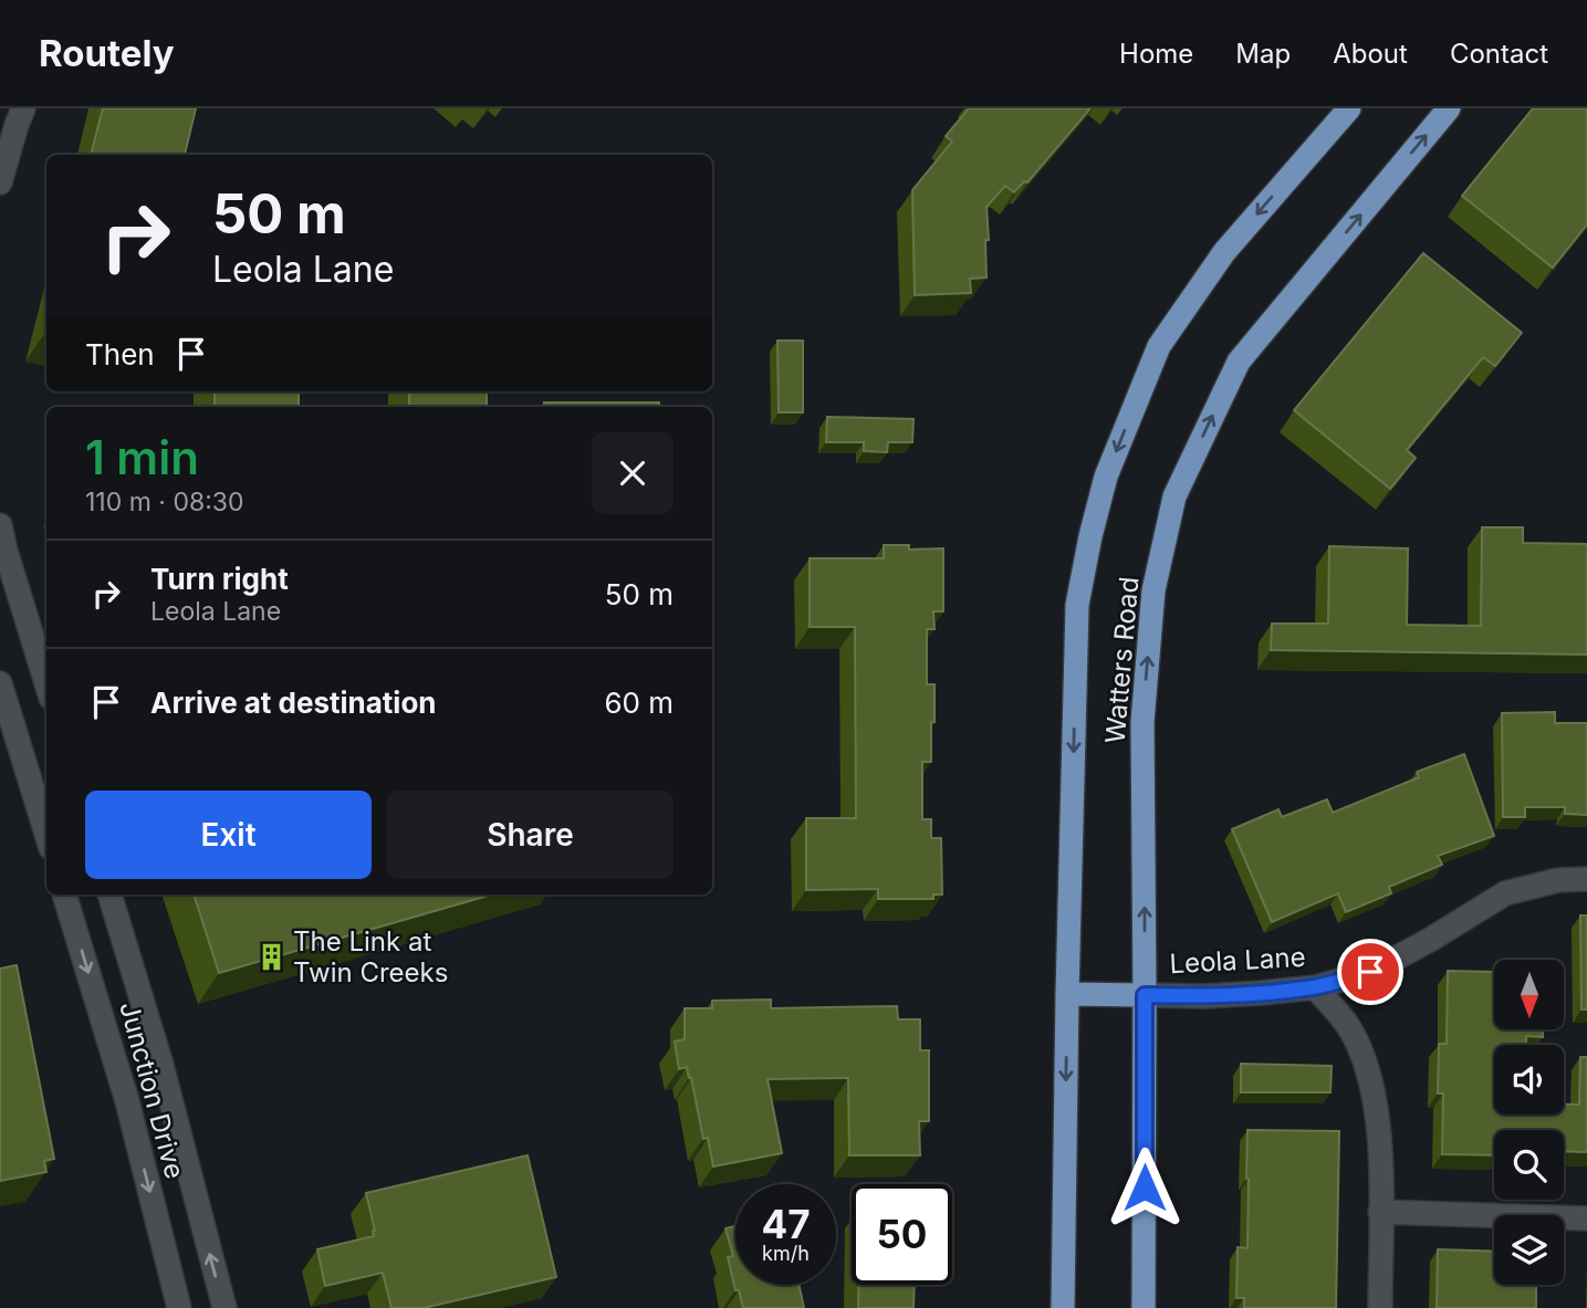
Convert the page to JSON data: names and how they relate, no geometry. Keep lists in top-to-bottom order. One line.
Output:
{"streets":{"main road":["Watters Road"],"street":["Leola Lane","Junction Drive"]},"crossings":[["Watters Road","Leola Lane"]],"places":{"building":["The Link at Twin Creeks"]},"north":"bottom","page":{"header":"Routely","nav":["Home","Map","About","Contact"],"turn":["50 m","Leola Lane"],"then":"Then","heading":["1 min","110 m · 08:30"],"list":[{"name":"Turn right","note":"Leola Lane","value":"50 m"},{"name":"Arrive at destination","value":"60 m"}],"buttons":["Exit","Share"],"speed":"47 km/h","limit":"50"}}
